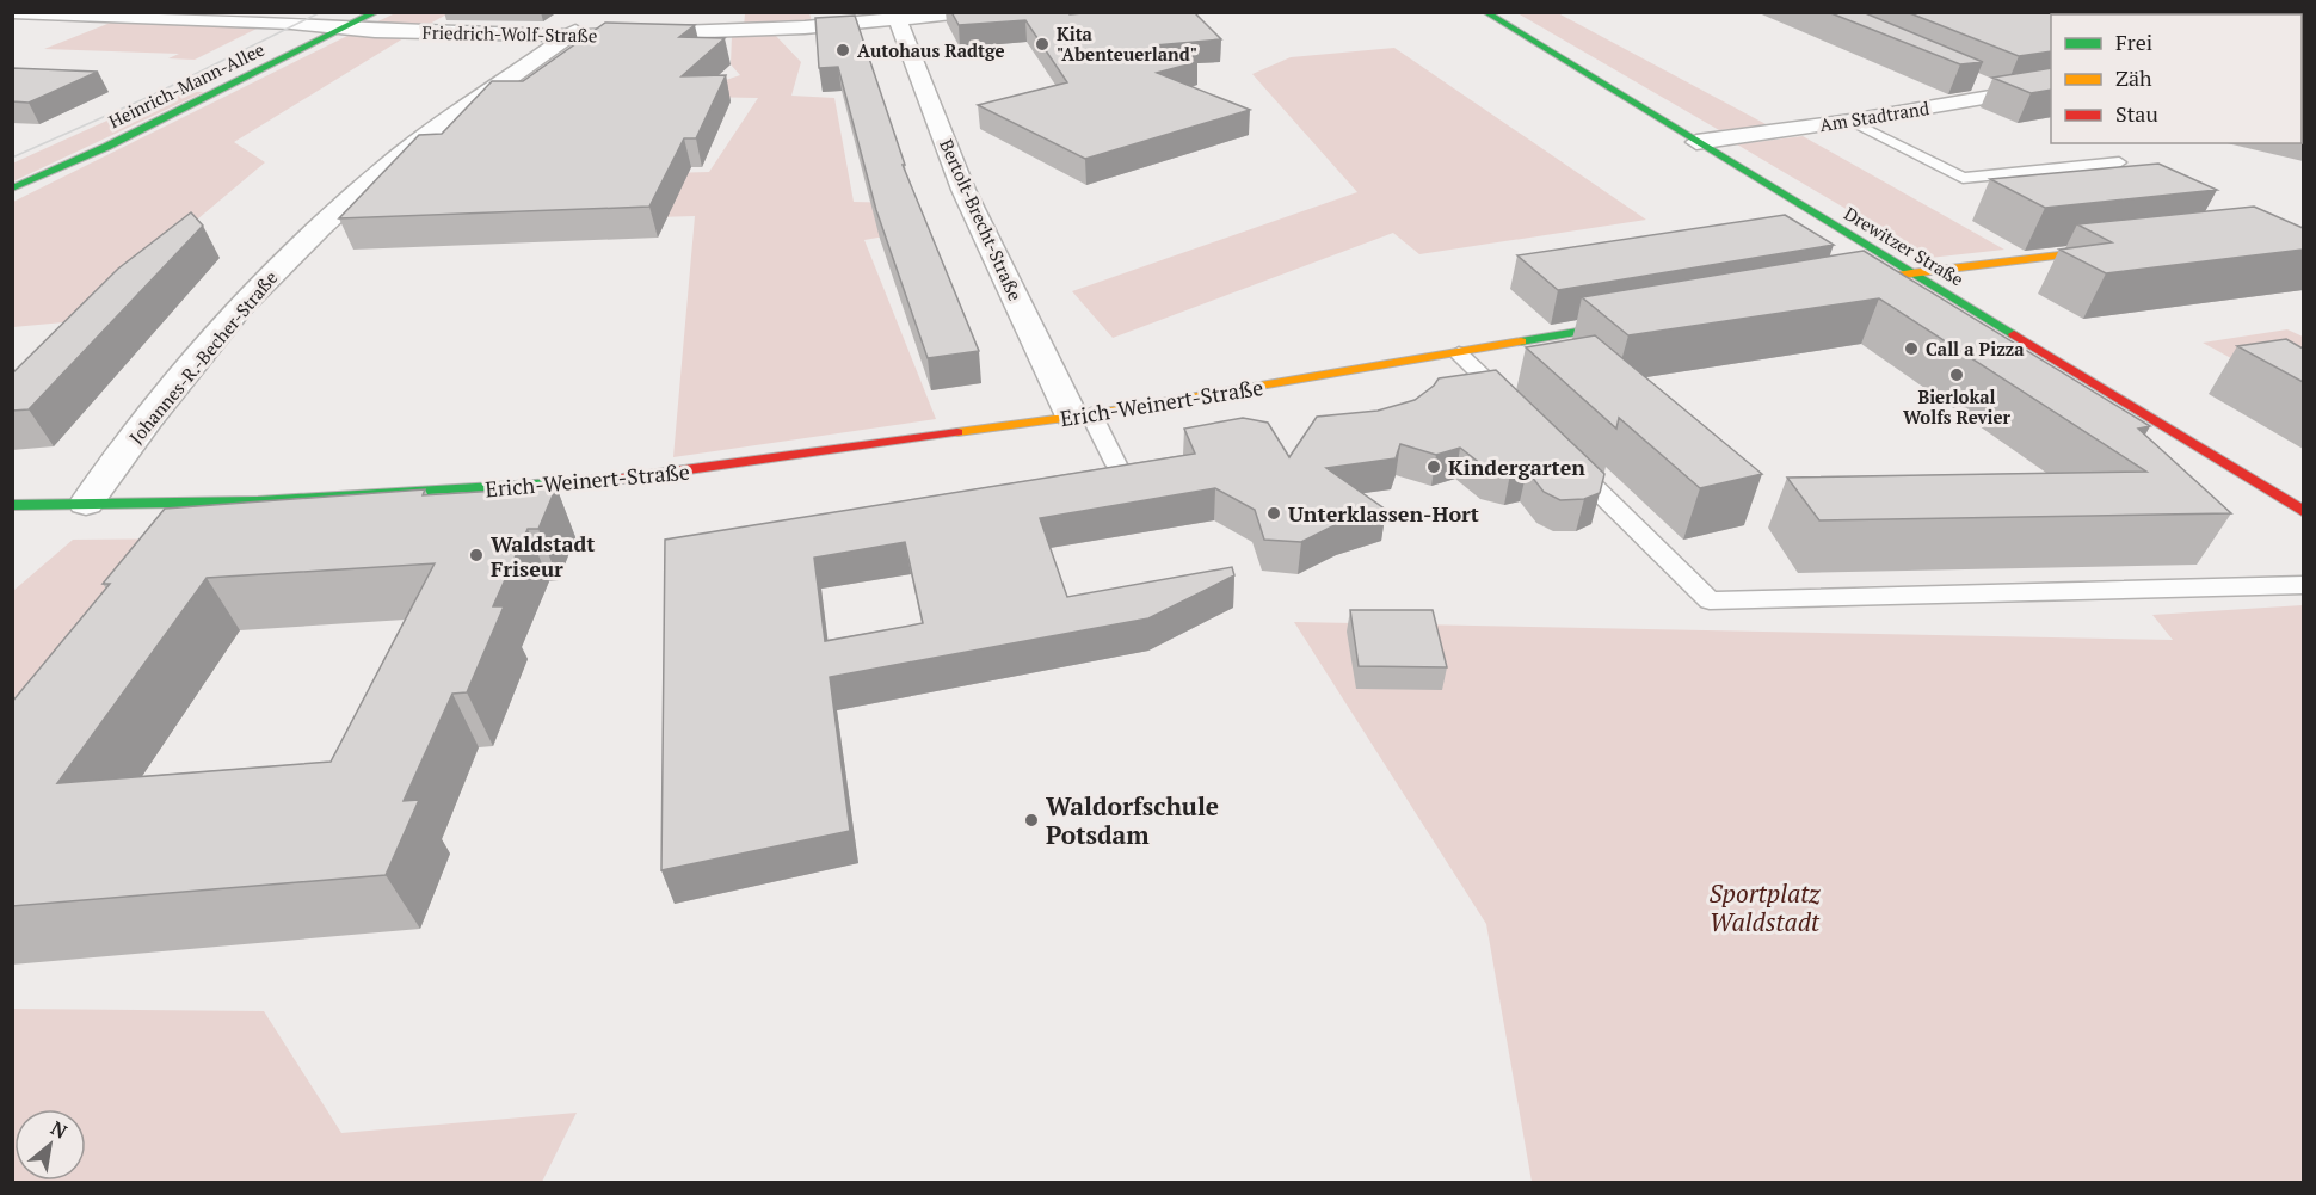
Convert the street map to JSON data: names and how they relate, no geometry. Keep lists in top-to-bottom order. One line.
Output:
{"streets":{"street":["Friedrich-Wolf-Straße","Heinrich-Mann-Allee","Am Stadtrand","Bertolt-Brecht-Straße","Drewitzer Straße","Johannes-R.-Becher-Straße","Erich-Weinert-Straße"]},"crossings":[["Friedrich-Wolf-Straße","Heinrich-Mann-Allee"],["Friedrich-Wolf-Straße","Bertolt-Brecht-Straße"],["Friedrich-Wolf-Straße","Johannes-R.-Becher-Straße"],["Am Stadtrand","Drewitzer Straße"],["Bertolt-Brecht-Straße","Erich-Weinert-Straße"],["Johannes-R.-Becher-Straße","Erich-Weinert-Straße"]],"parks":["Sportplatz Waldstadt"],"places":["Kita \"Abenteuerland\"","Autohaus Radtge","Call a Pizza","Bierlokal Wolfs Revier","Kindergarten","Unterklassen-Hort","Waldstadt Friseur","Waldorfschule Potsdam"],"legend":["Frei","Zäh","Stau"],"north":"top right"}
